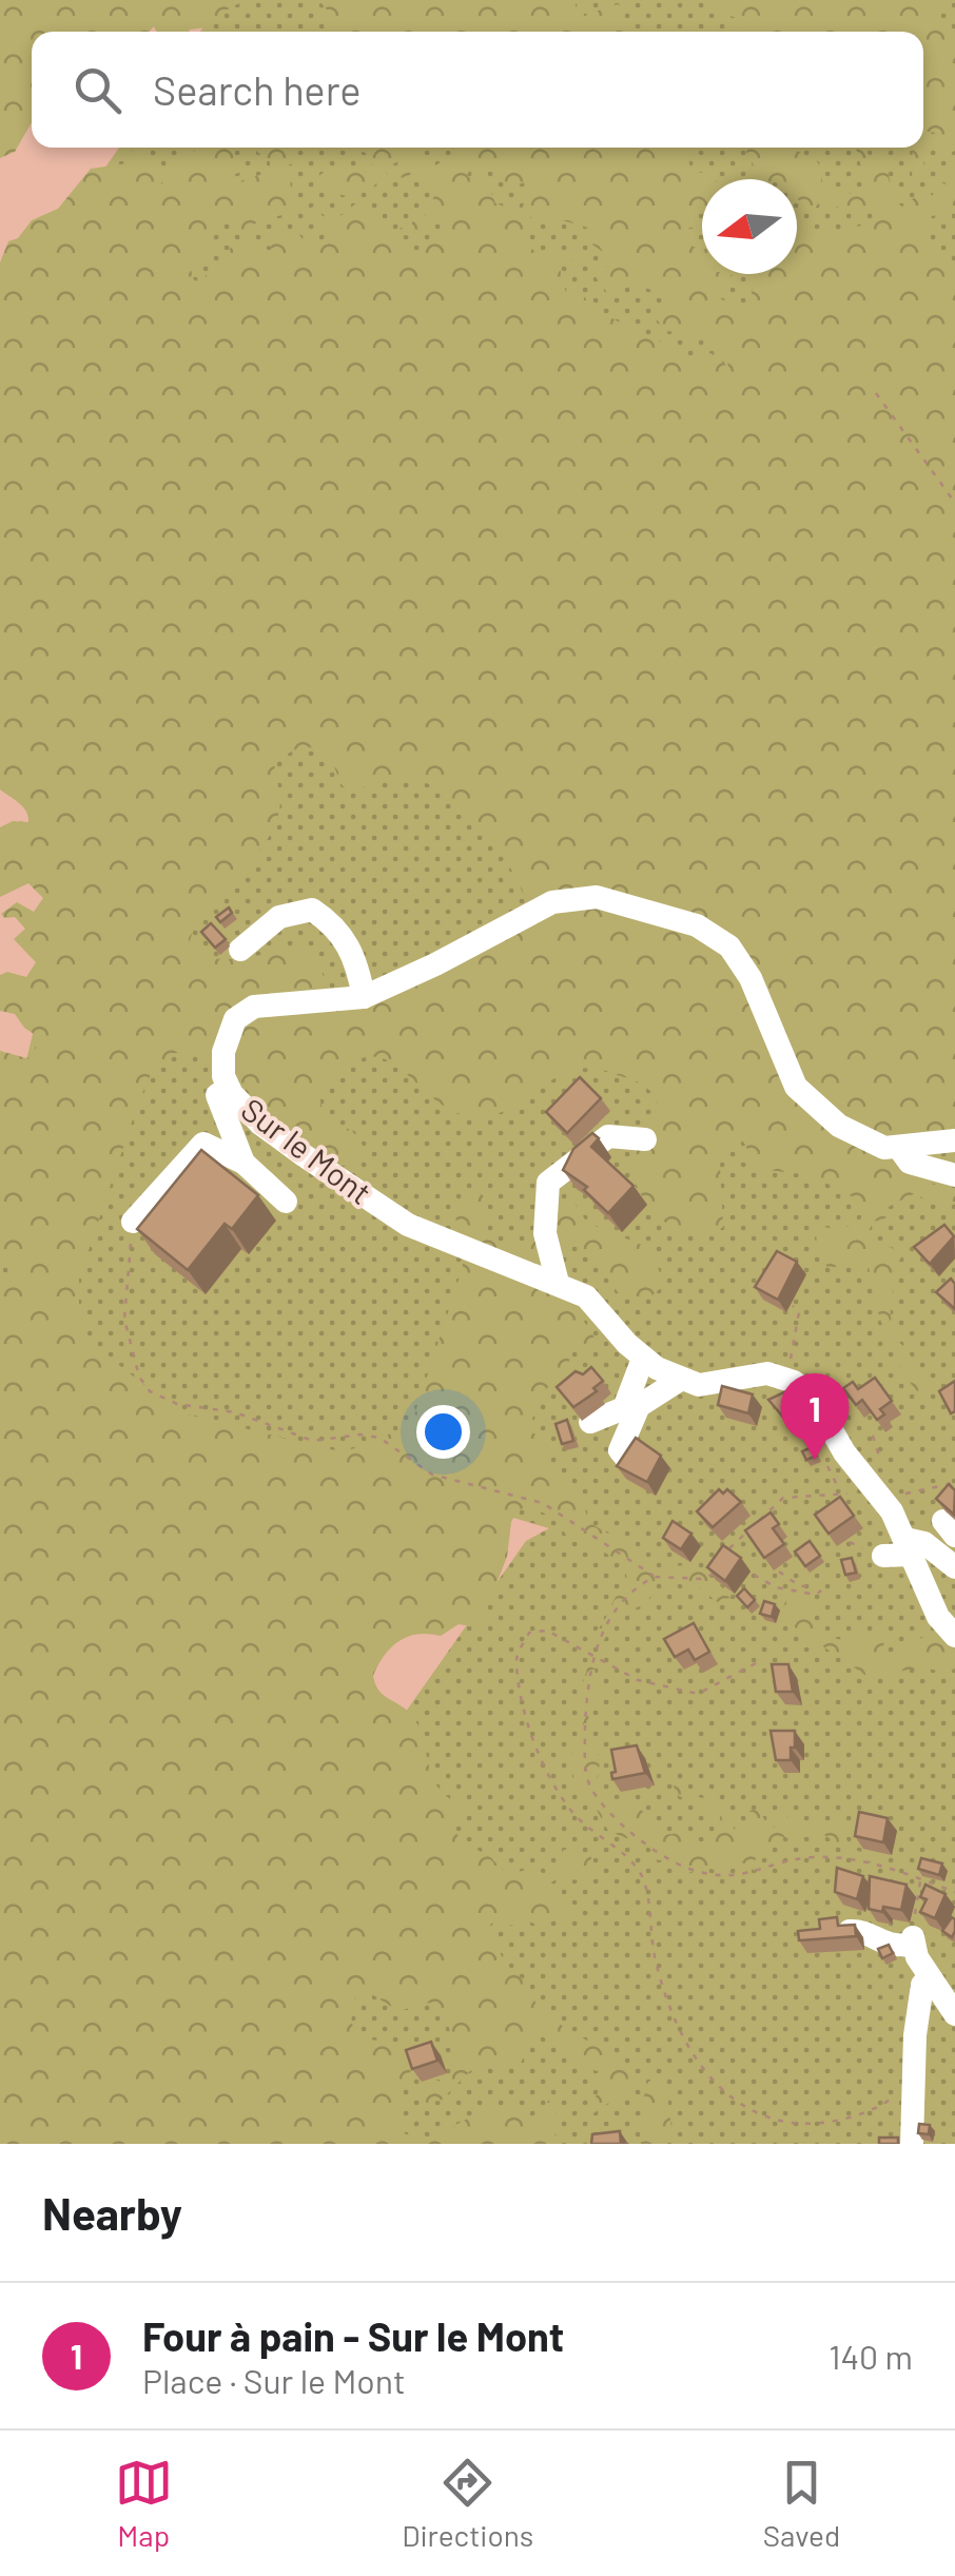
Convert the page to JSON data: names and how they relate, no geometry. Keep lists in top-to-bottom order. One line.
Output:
{"streets":{"street":["Sur le Mont"]},"north":"left","page":{"search":"Search here","pins":"1","heading":"Nearby","list":[{"mark":"1","name":"Four à pain - Sur le Mont","note":"Place · Sur le Mont","value":"140 m"}],"nav":["Map","Directions","Saved"]}}
